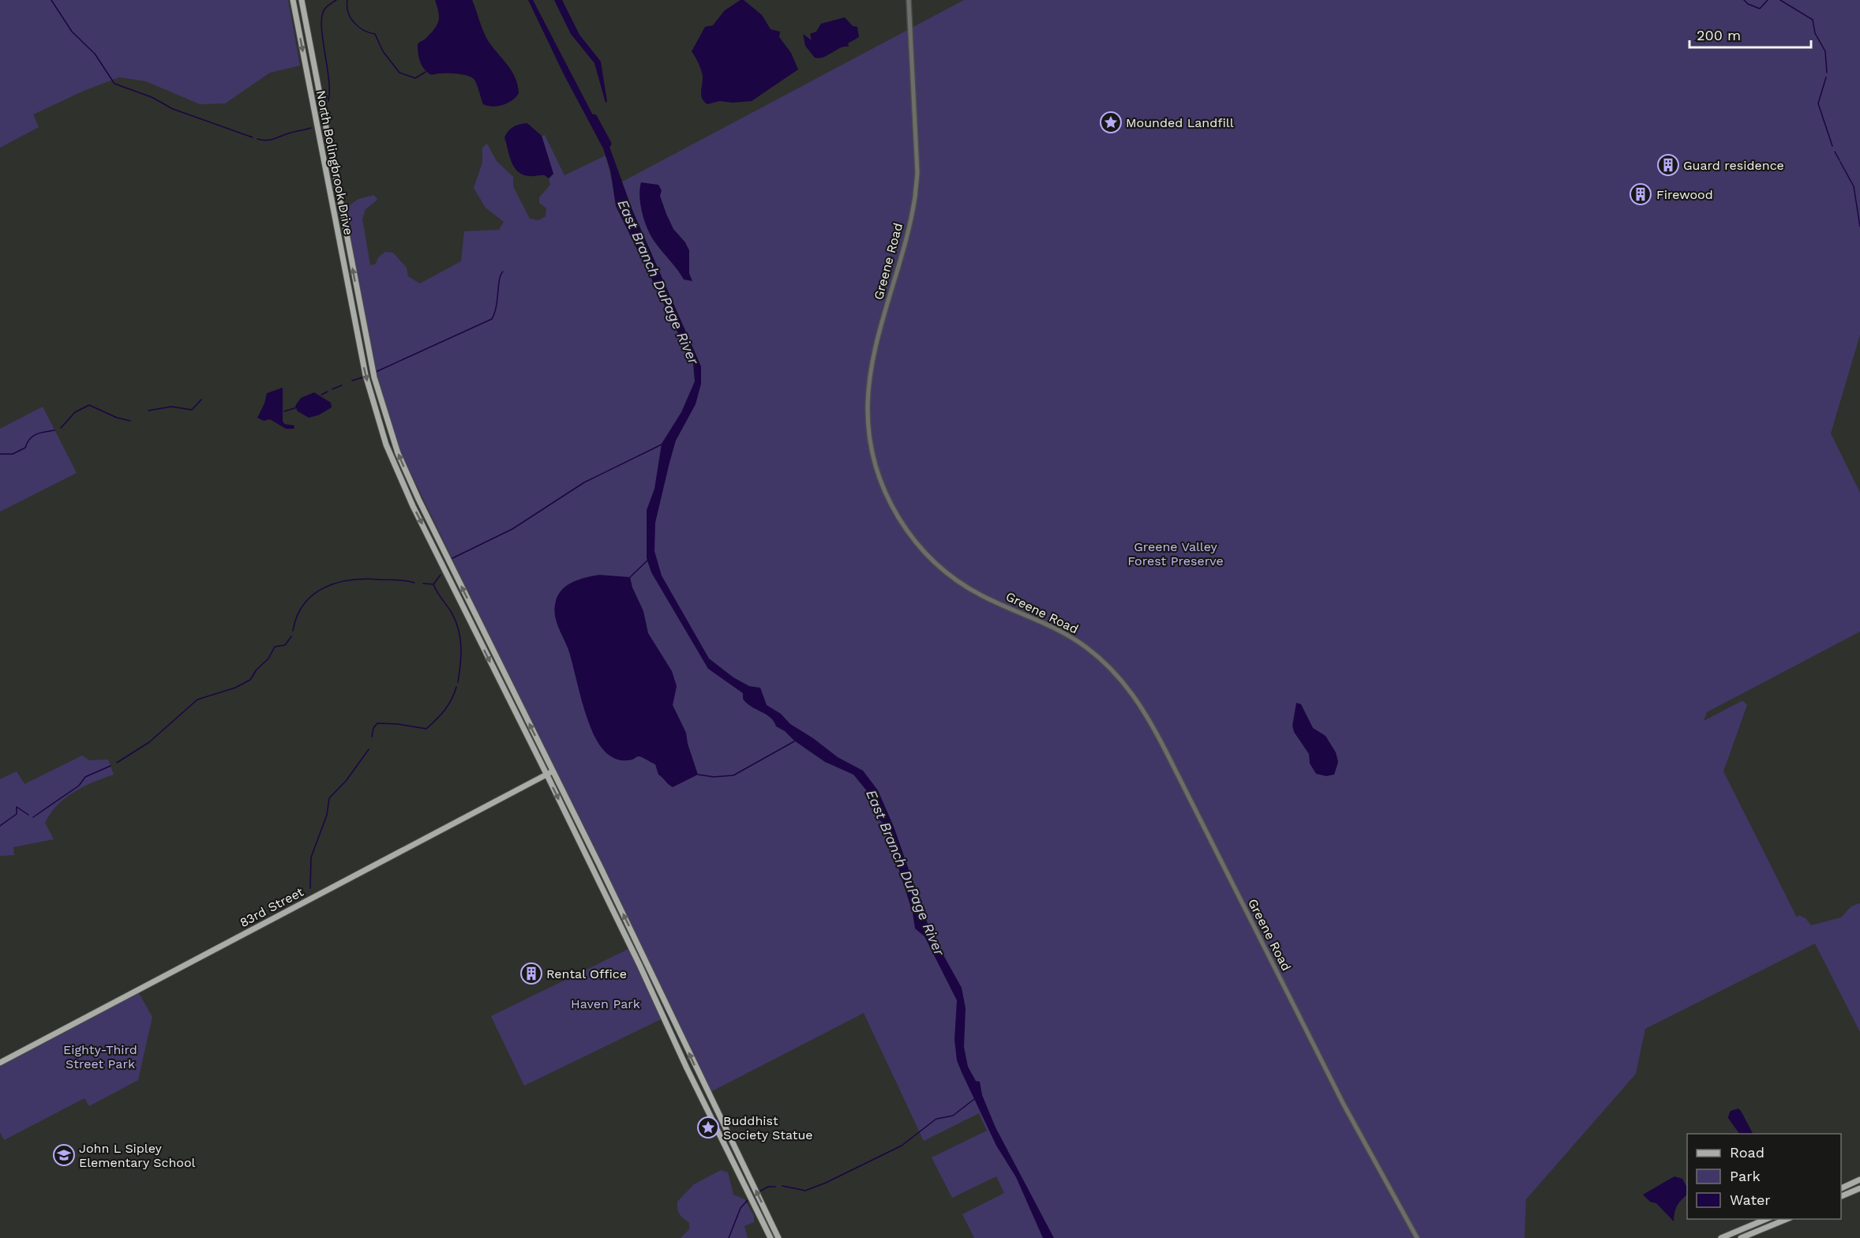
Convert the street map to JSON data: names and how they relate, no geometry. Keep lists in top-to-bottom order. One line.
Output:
{"streets":{"main road":["North Bolingbrook Drive","83rd Street"],"street":["Greene Road"]},"crossings":[["North Bolingbrook Drive","83rd Street"]],"water":["East Branch DuPage River"],"parks":["Greene Valley Forest Preserve","Haven Park","Eighty-Third Street Park"],"places":{"place":["Mounded Landfill","Buddhist Society Statue"],"building":["Guard residence","Firewood","Rental Office"],"school or university":["John L Sipley Elementary School"]},"legend":["Road","Park","Water"],"scale_bar":"200 m"}
